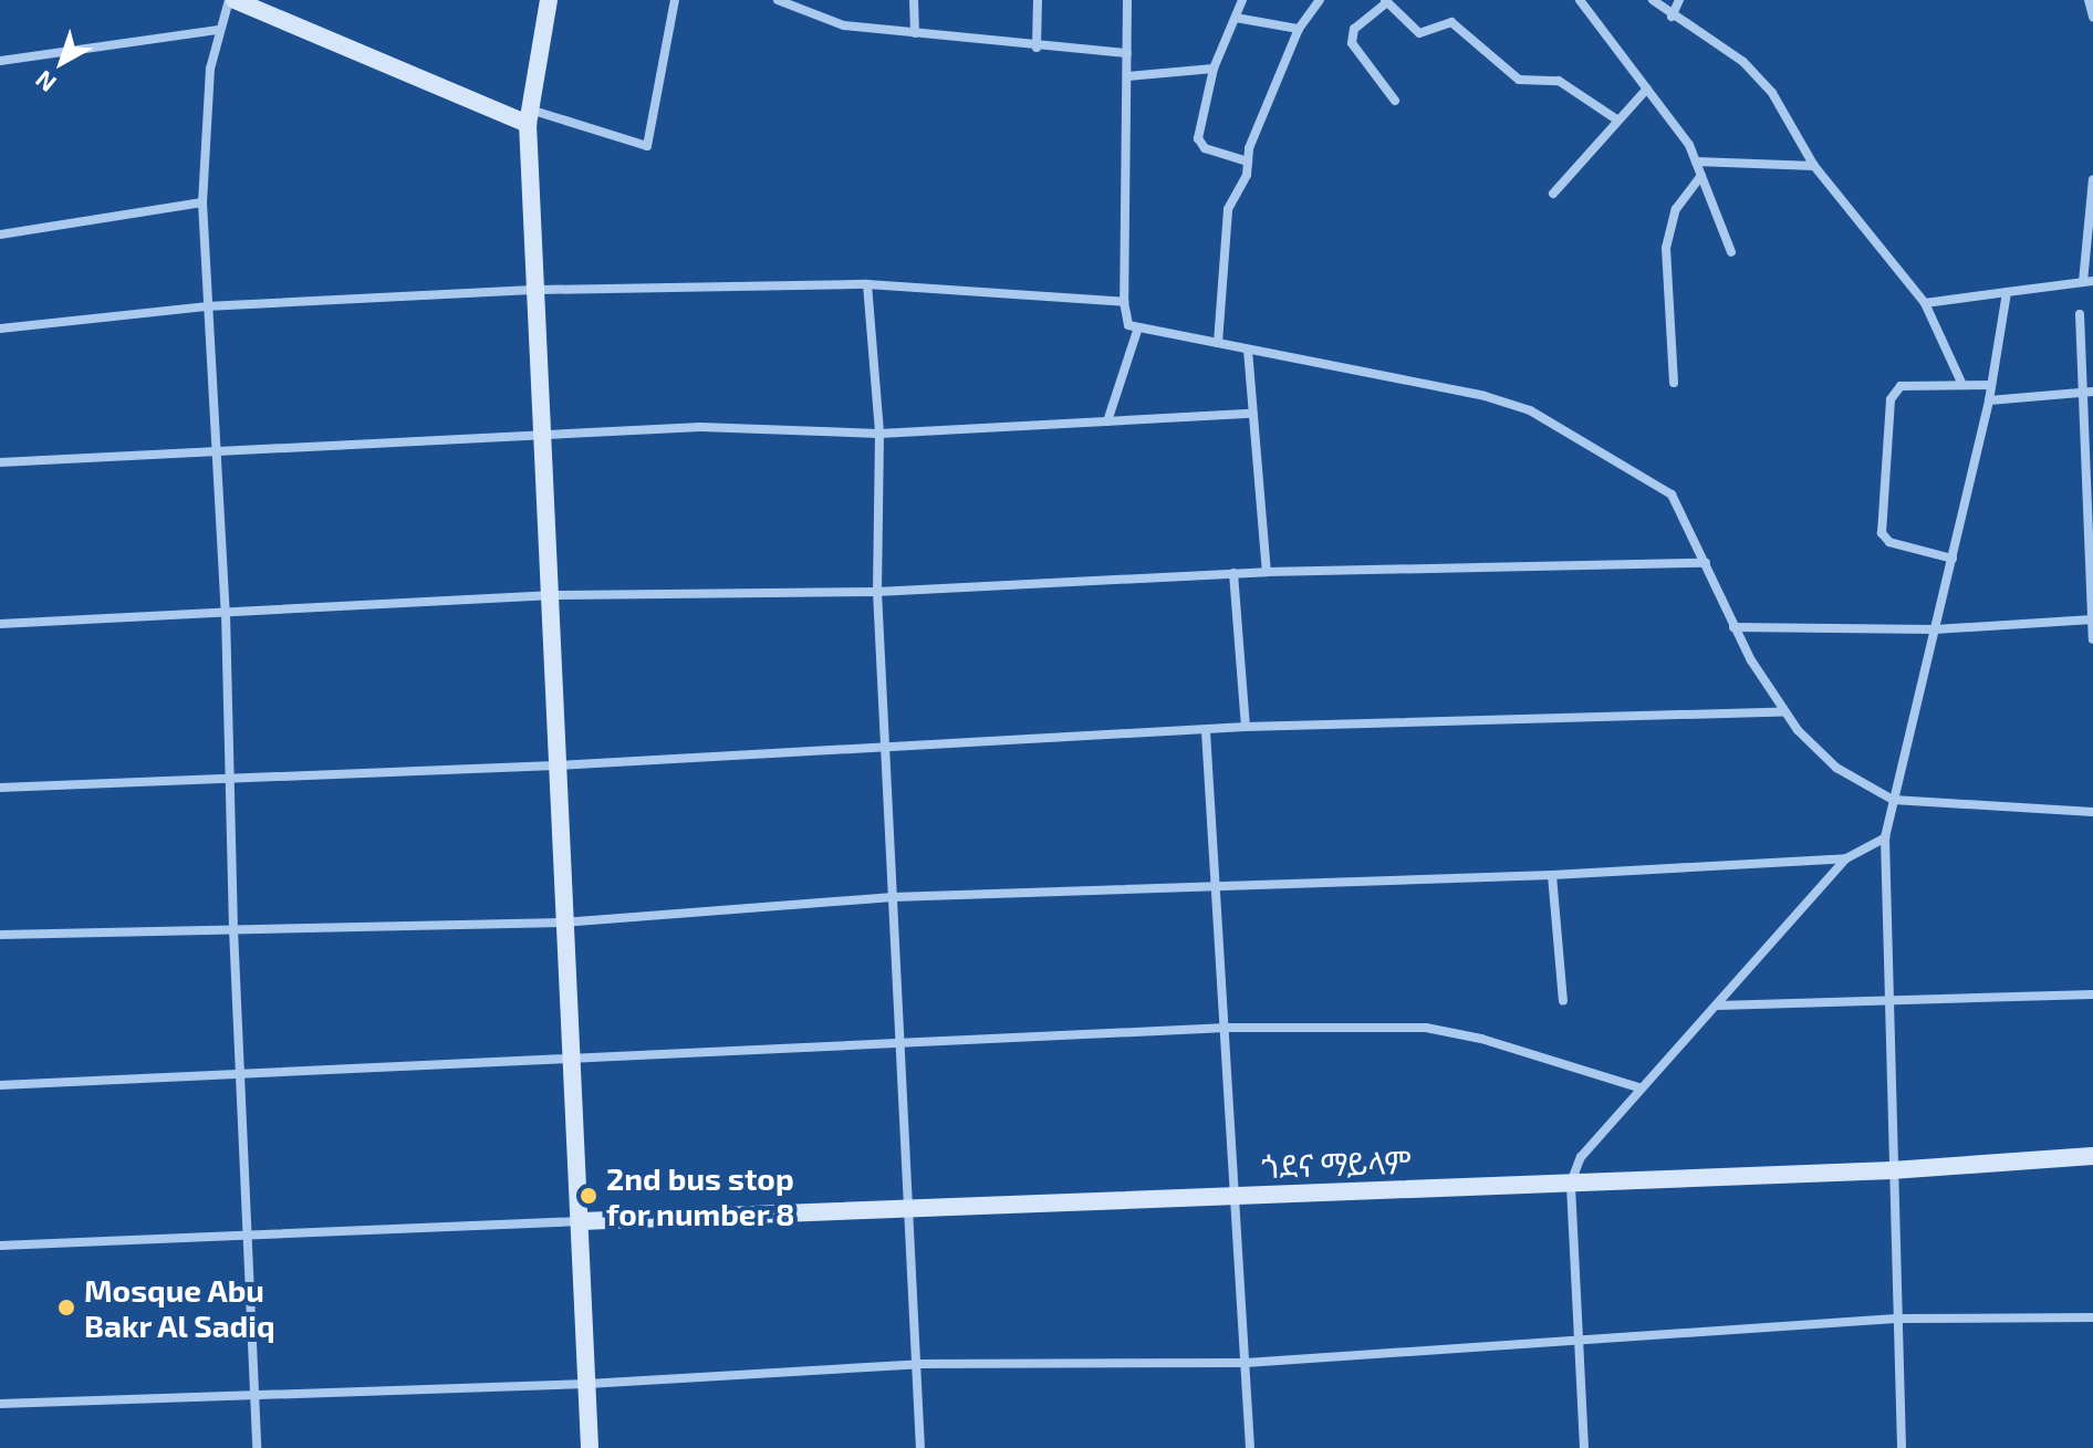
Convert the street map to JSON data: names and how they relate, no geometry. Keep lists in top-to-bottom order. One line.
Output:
{"streets":{"street":["ጎደና ማይላም"]},"places":["2nd bus stop for number 8","Mosque Abu Bakr Al Sadiq"],"north":"bottom left"}
